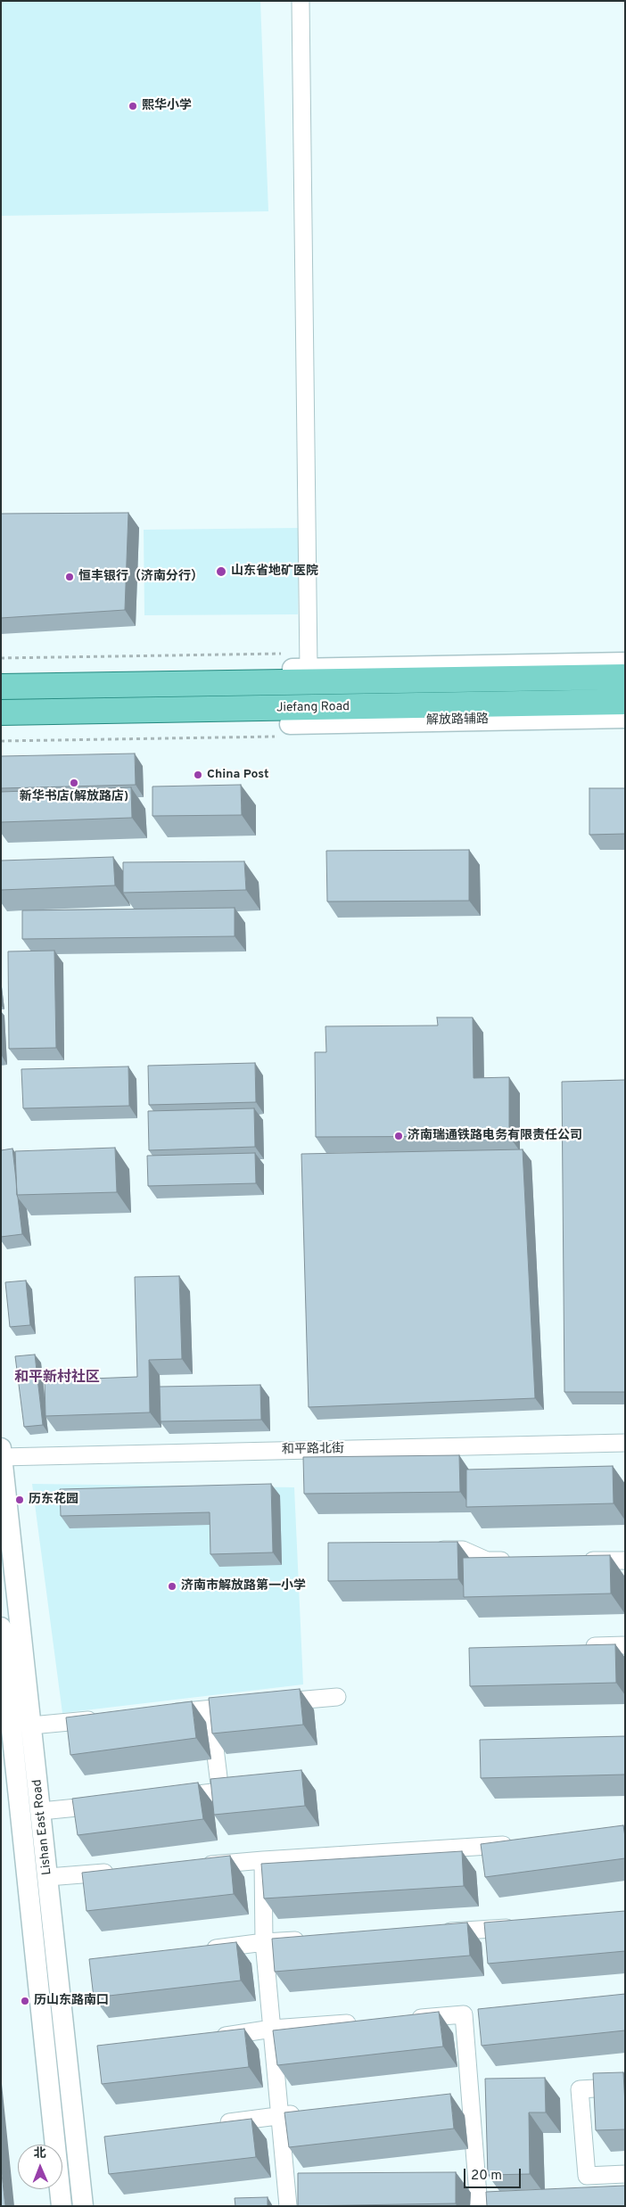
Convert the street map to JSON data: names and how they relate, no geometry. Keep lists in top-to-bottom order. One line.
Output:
{"streets":{"main road":["Jiefang Road"],"street":["解放路辅路","和平路北街","Lishan East Road"]},"crossings":[["和平路北街","Lishan East Road"]],"districts":["和平新村社区"],"places":["熙华小学","山东省地矿医院","恒丰银行（济南分行）","China Post","新华书店(解放路店)","济南瑞通铁路电务有限责任公司","历东花园","济南市解放路第一小学","历山东路南口"],"scale_bar":"20 m","north":"top"}
